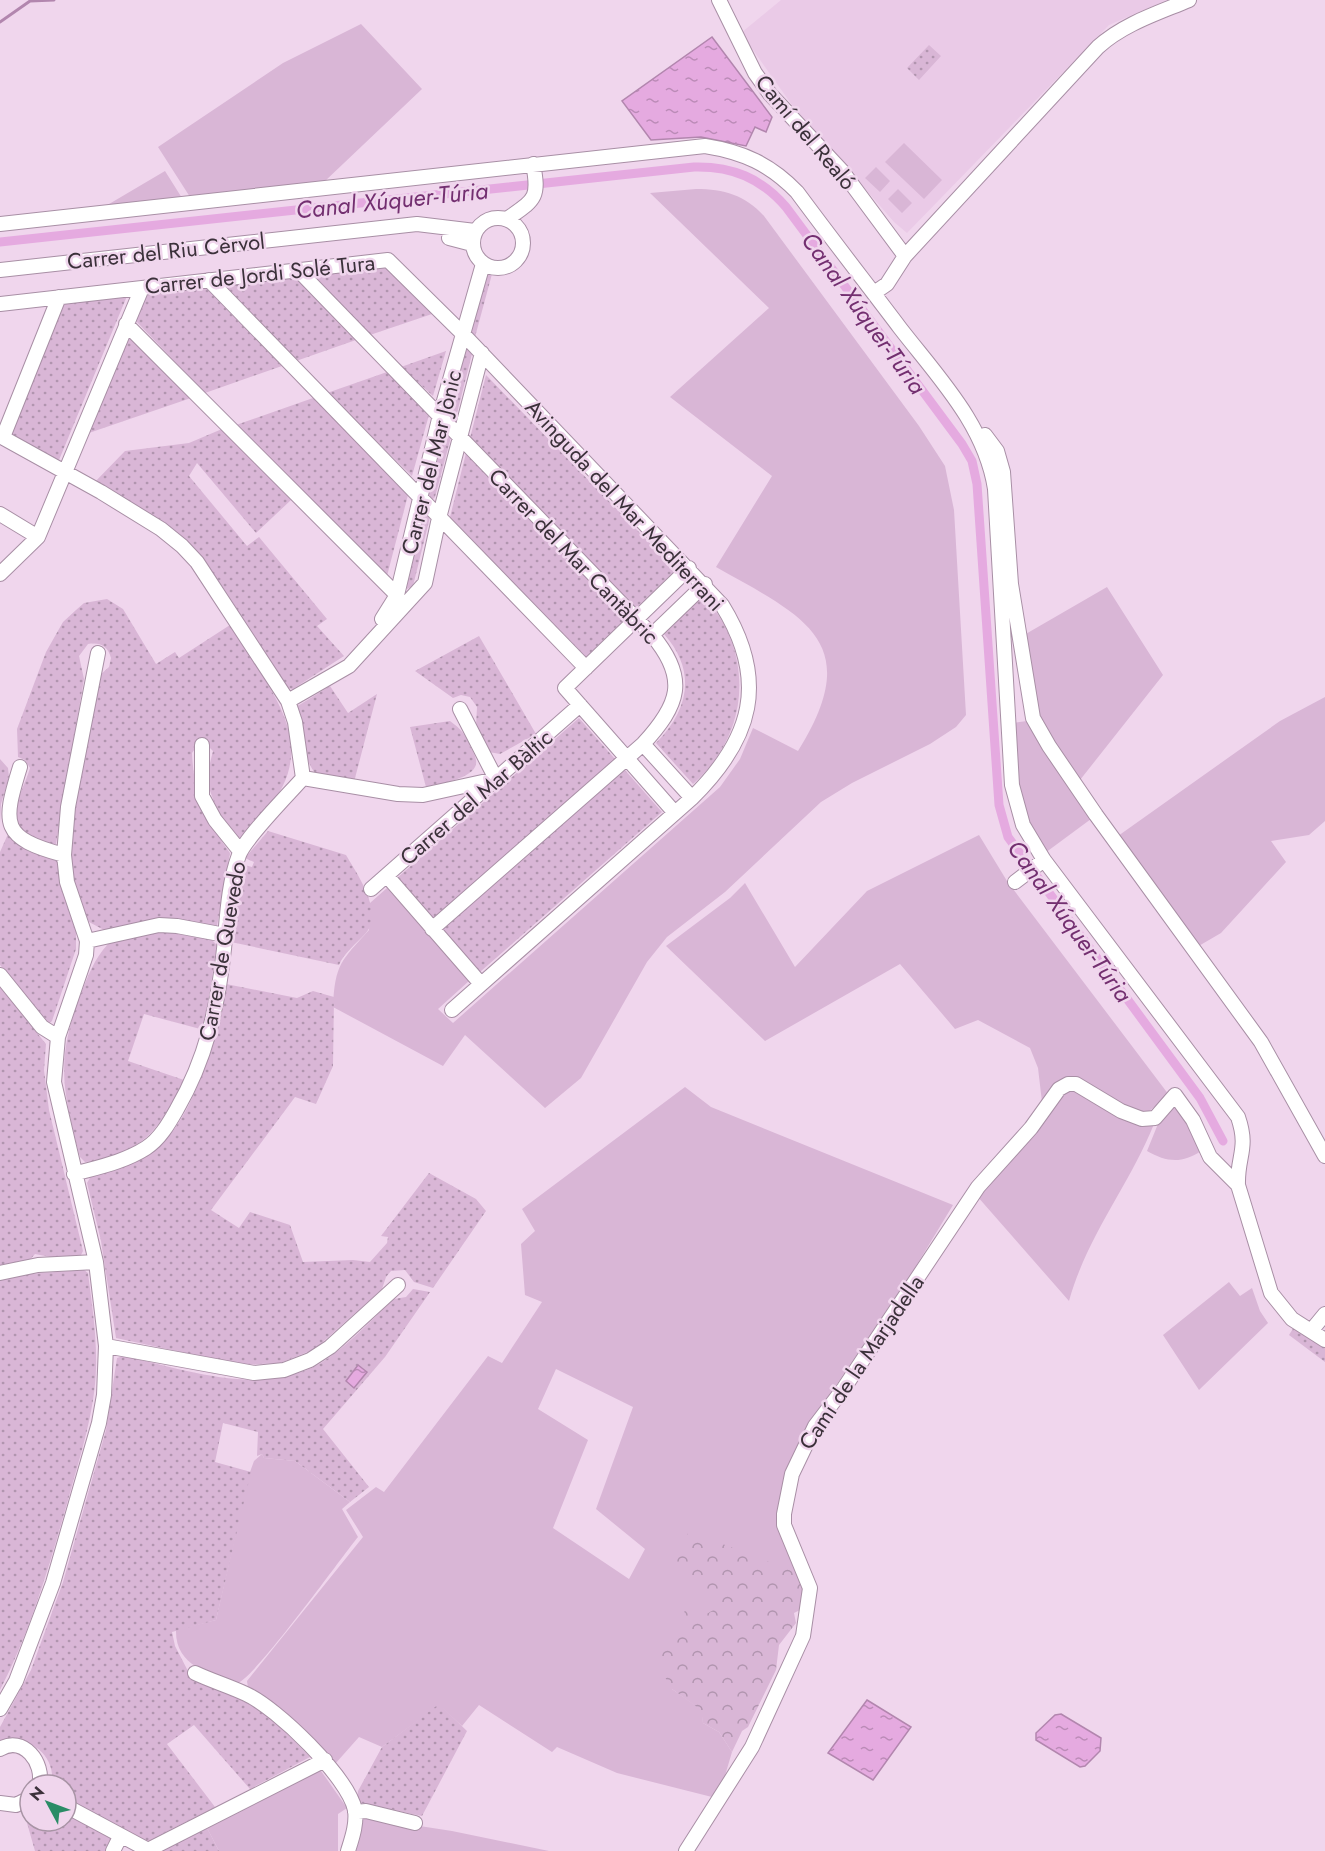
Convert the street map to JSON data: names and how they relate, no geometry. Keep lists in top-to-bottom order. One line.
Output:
{"streets":{"street":["Camí del Realó","Carrer del Riu Cèrvol","Carrer de Jordi Solé Tura","Carrer del Mar Jònic","Avinguda del Mar Mediterrani","Carrer del Mar Cantàbric","Carrer del Mar Bàltic","Carrer de Quevedo","Camí de la Marjadella"]},"crossings":[["Carrer del Riu Cèrvol","Carrer del Mar Jònic"],["Carrer de Jordi Solé Tura","Carrer del Mar Jònic"],["Carrer de Jordi Solé Tura","Avinguda del Mar Mediterrani"],["Carrer de Jordi Solé Tura","Carrer del Mar Cantàbric"],["Carrer del Mar Jònic","Avinguda del Mar Mediterrani"],["Carrer del Mar Jònic","Carrer del Mar Cantàbric"]],"water":["Canal Xúquer-Túria"],"north":"top left"}
